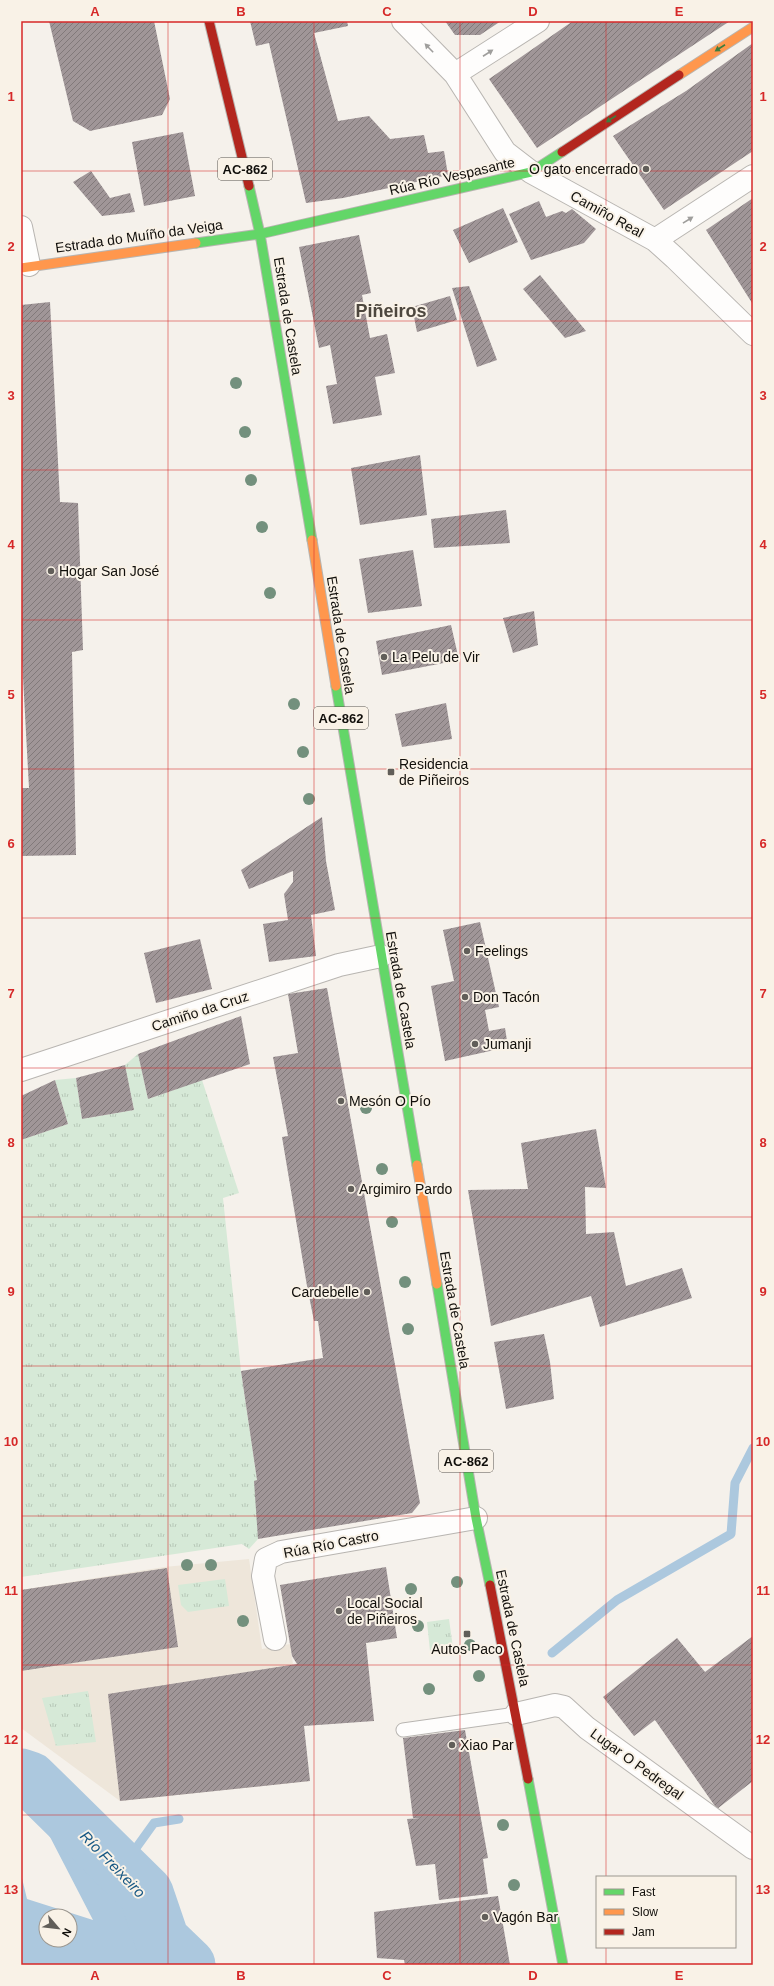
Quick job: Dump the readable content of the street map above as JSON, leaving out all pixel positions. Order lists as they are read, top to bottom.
{
  "streets": {
    "main road": [
      "AC-862",
      "Rúa Río Vespasante",
      "Estrada do Muíño da Veiga",
      "Estrada de Castela"
    ],
    "street": [
      "Camiño Real",
      "Camiño da Cruz",
      "Rúa Río Castro",
      "Lugar O Pedregal"
    ]
  },
  "crossings": [
    ["Rúa Río Vespasante", "Camiño Real"],
    ["Rúa Río Vespasante", "Estrada do Muíño da Veiga"],
    ["Rúa Río Vespasante", "Estrada de Castela"],
    ["Estrada do Muíño da Veiga", "Estrada de Castela"],
    ["Estrada de Castela", "Camiño da Cruz"],
    ["Estrada de Castela", "Rúa Río Castro"],
    ["Estrada de Castela", "Lugar O Pedregal"]
  ],
  "one_way": ["Rúa Río Vespasante"],
  "districts": ["Piñeiros"],
  "water": ["Río Freixeiro"],
  "places": {
    "other": [
      "O gato encerrado",
      "Hogar San José",
      "La Pelu de Vir",
      "Feelings",
      "Don Tacón",
      "Jumanji",
      "Mesón O Pío",
      "Argimiro Pardo",
      "Cardebelle",
      "Local Social de Piñeiros",
      "Xiao Par",
      "Vagón Bar"
    ],
    "transit": ["Residencia de Piñeiros", "Autos Paco"]
  },
  "legend": ["Fast", "Slow", "Jam"],
  "north": "bottom right",
  "grid": {
    "columns": [
      "A",
      "B",
      "C",
      "D",
      "E"
    ],
    "rows": [
      "1",
      "2",
      "3",
      "4",
      "5",
      "6",
      "7",
      "8",
      "9",
      "10",
      "11",
      "12",
      "13"
    ]
  }
}
